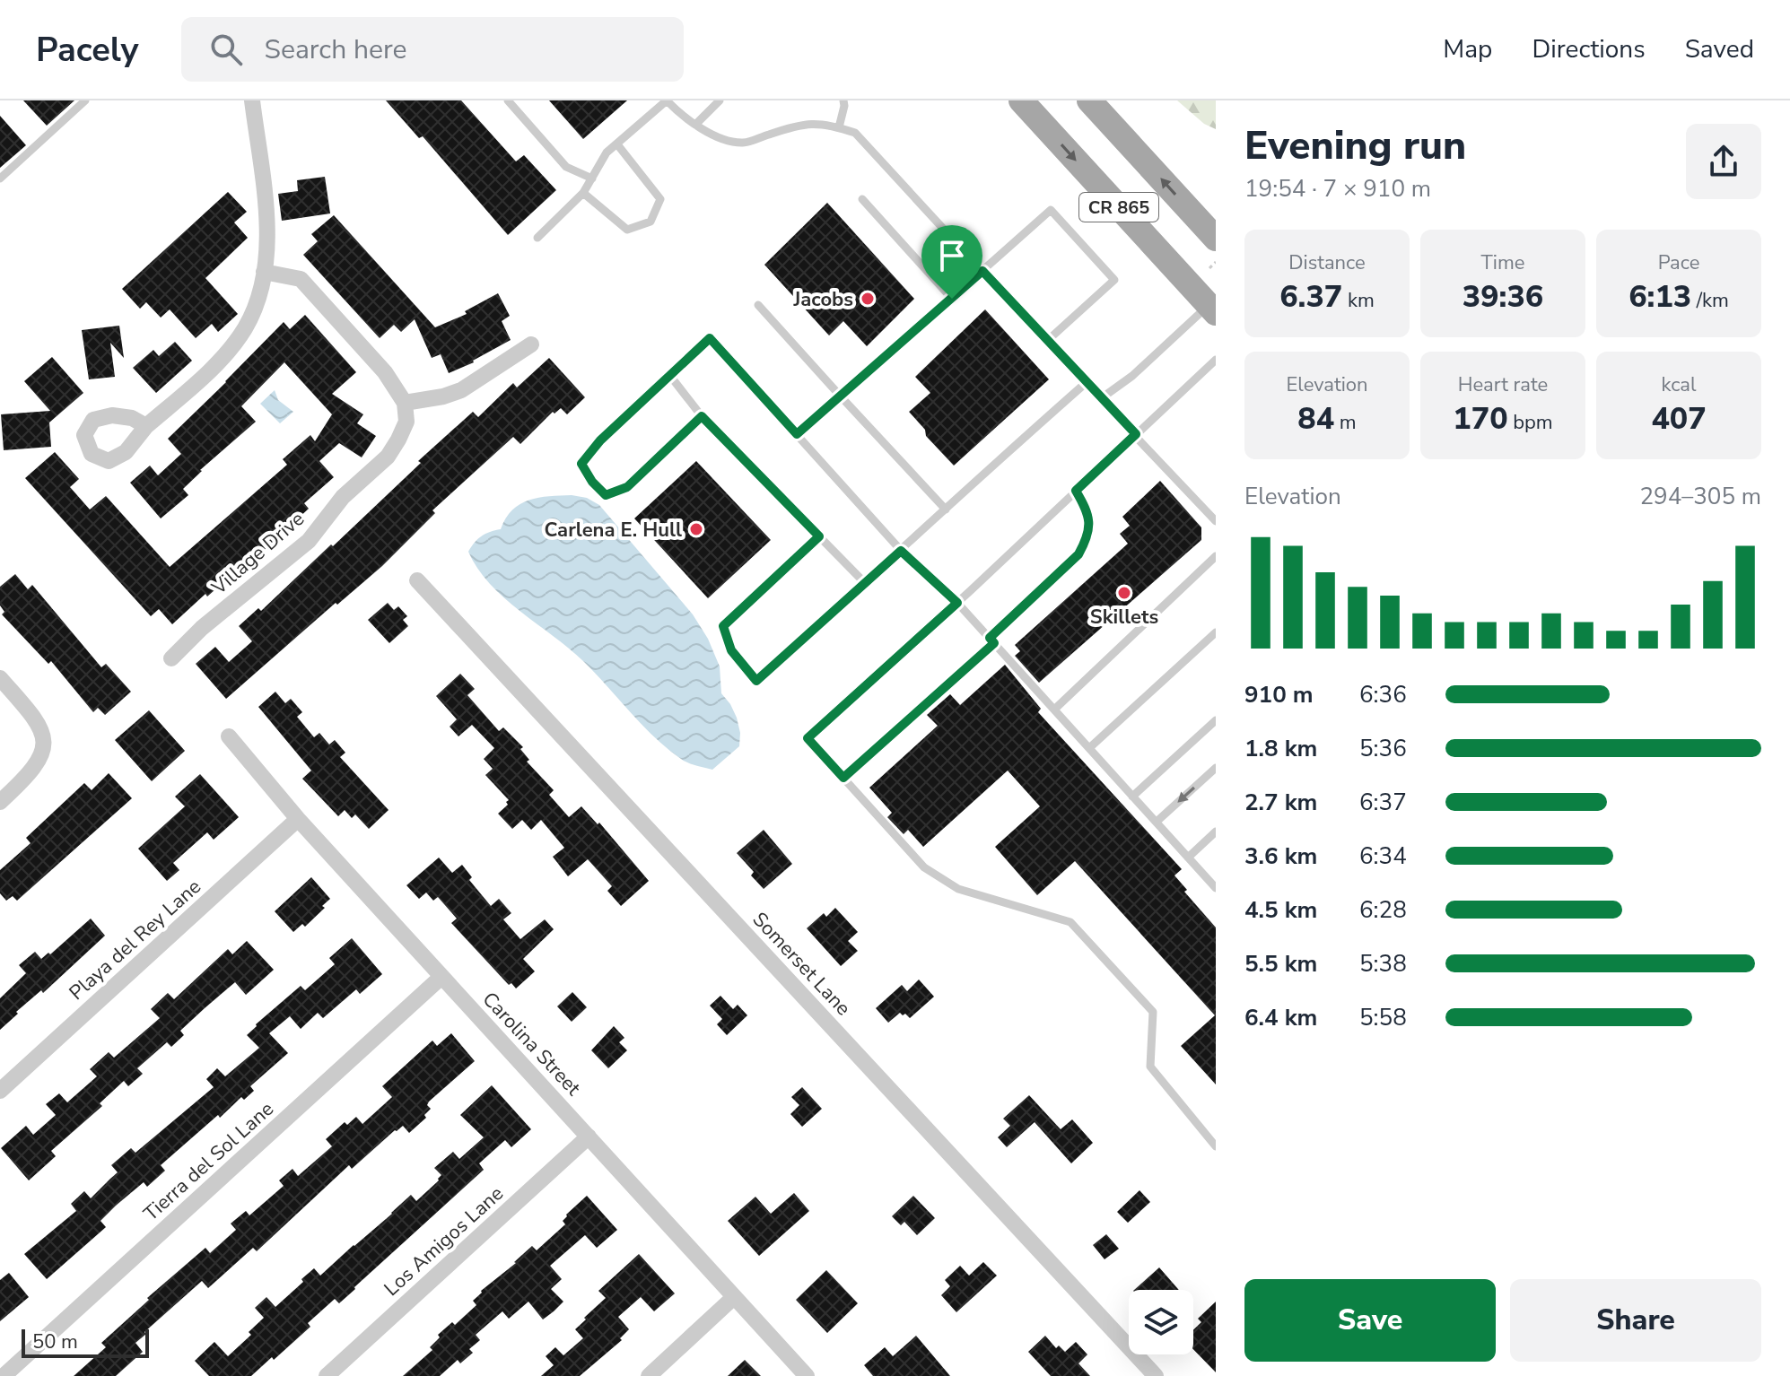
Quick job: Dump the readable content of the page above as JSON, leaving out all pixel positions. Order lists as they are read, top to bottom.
{
  "streets": {
    "main road": ["CR 865"],
    "street": [
      "Village Drive",
      "Playa del Rey Lane",
      "Somerset Lane",
      "Carolina Street",
      "Tierra del Sol Lane",
      "Los Amigos Lane"
    ]
  },
  "crossings": [
    ["Playa del Rey Lane", "Carolina Street"],
    ["Carolina Street", "Tierra del Sol Lane"],
    ["Carolina Street", "Los Amigos Lane"]
  ],
  "places": ["Jacobs", "Carlena E. Hull", "Skillets"],
  "scale_bar": "50 m",
  "page": {
    "header": "Pacely",
    "search": "Search here",
    "nav": ["Map", "Directions", "Saved"],
    "heading": ["Evening run", "19:54 · 7 × 910 m"],
    "stats": [
      ["Distance", "6.37 km"],
      ["Time", "39:36"],
      ["Pace", "6:13 /km"],
      ["Elevation", "84 m"],
      ["Heart rate", "170 bpm"],
      ["kcal", "407"]
    ],
    "chart": ["Elevation", "294–305 m"],
    "list": [
      {
        "name": "910 m",
        "note": "6:36"
      },
      {
        "name": "1.8 km",
        "note": "5:36"
      },
      {
        "name": "2.7 km",
        "note": "6:37"
      },
      {
        "name": "3.6 km",
        "note": "6:34"
      },
      {
        "name": "4.5 km",
        "note": "6:28"
      },
      {
        "name": "5.5 km",
        "note": "5:38"
      },
      {
        "name": "6.4 km",
        "note": "5:58"
      }
    ],
    "buttons": ["Save", "Share"],
    "scale": "50 m"
  }
}
